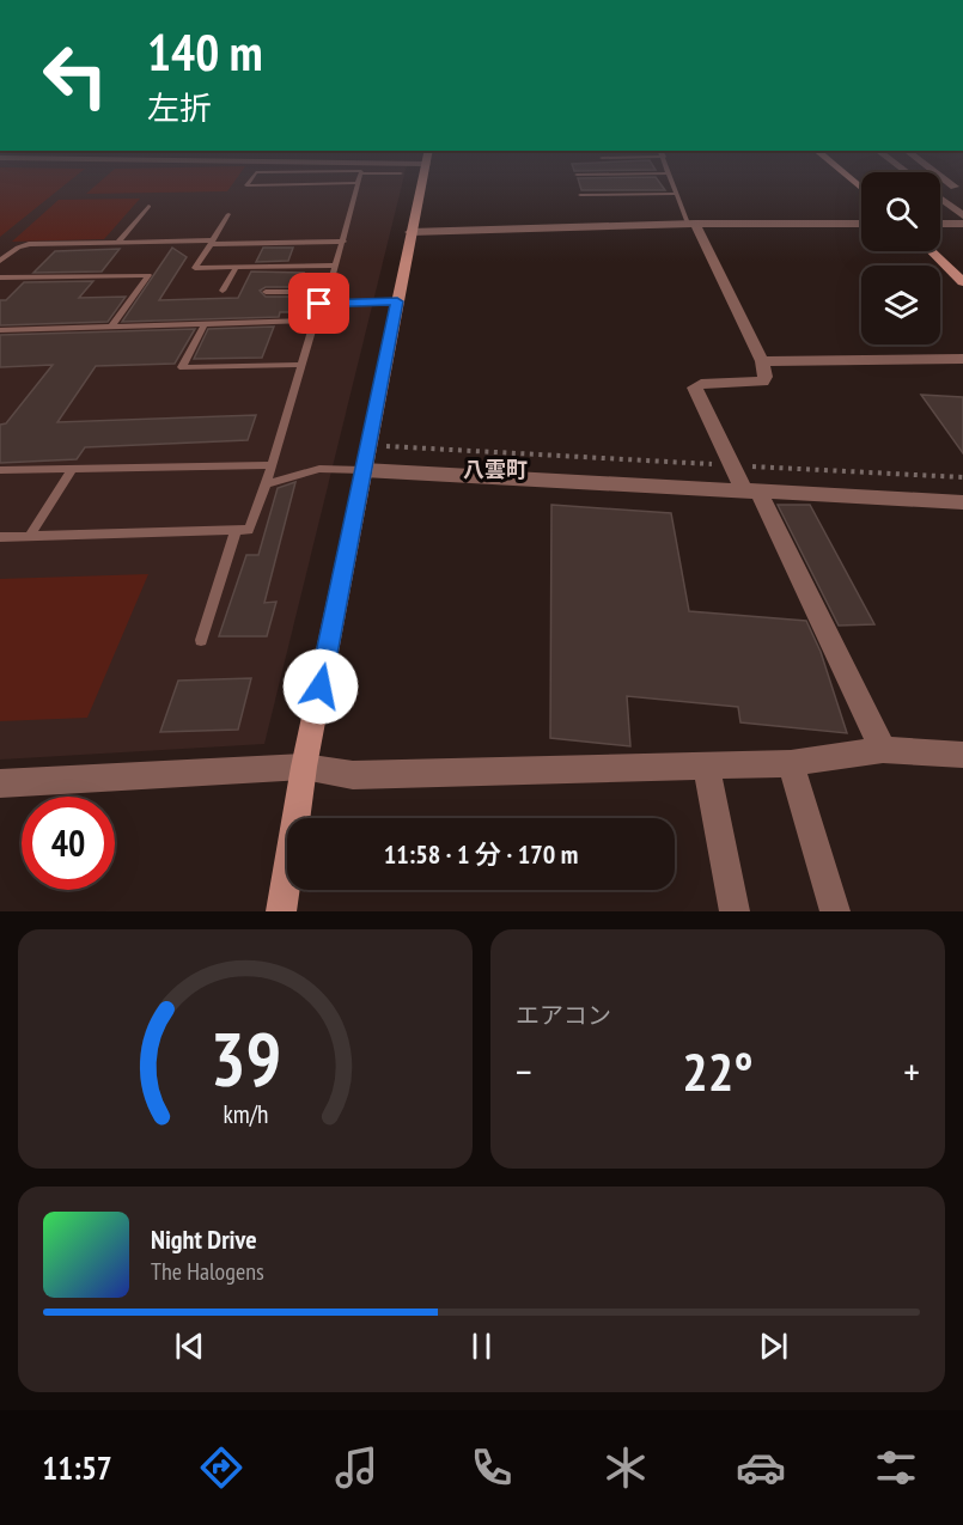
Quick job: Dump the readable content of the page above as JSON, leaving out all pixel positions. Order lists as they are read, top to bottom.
{
  "districts": ["八雲町"],
  "page": {
    "turn": ["140 m", "左折"],
    "limit": "40",
    "trip": "11:58 · 1 分 · 170 m",
    "tile": "エアコン",
    "heat": ["−", "22°", "+"],
    "song": ["Night Drive", "The Halogens"],
    "tabs": "11:57",
    "gauge": ["39", "km/h"]
  }
}
